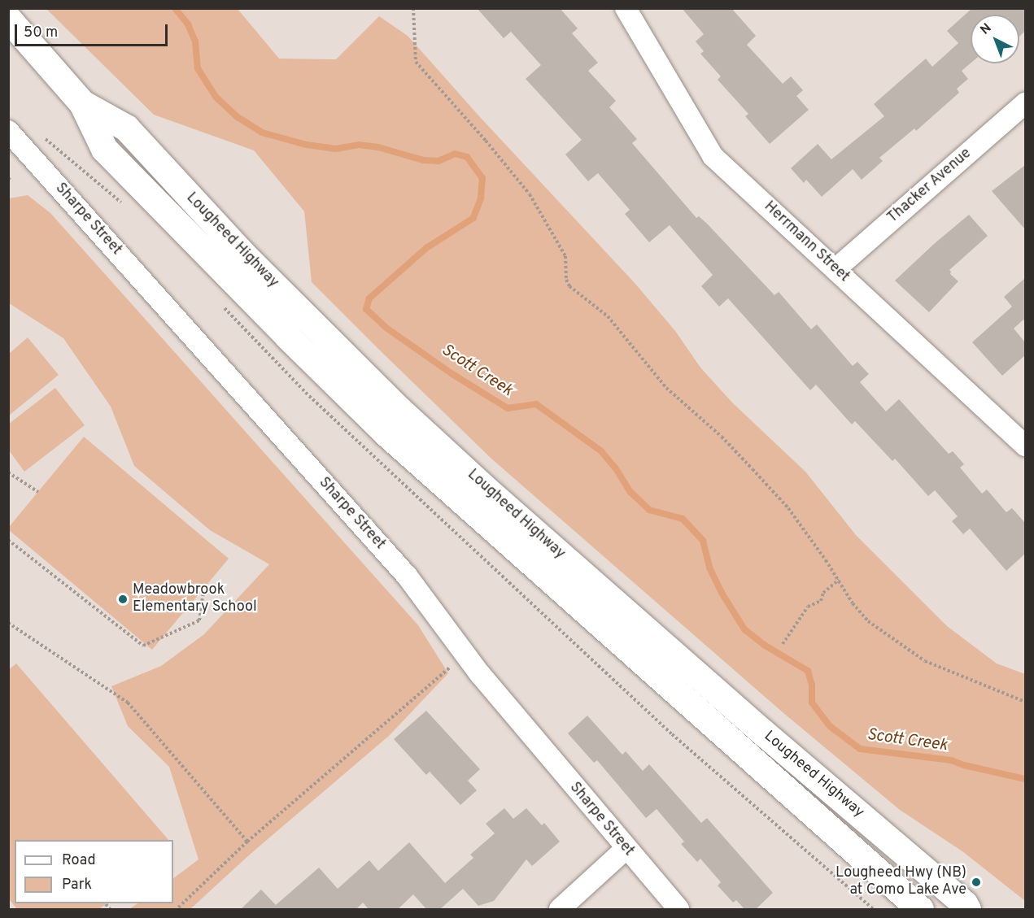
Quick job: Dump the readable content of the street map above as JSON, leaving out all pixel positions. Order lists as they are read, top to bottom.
{
  "streets": {
    "main road": ["Lougheed Highway"],
    "street": ["Thacker Avenue", "Sharpe Street", "Herrmann Street"]
  },
  "crossings": [
    ["Thacker Avenue", "Herrmann Street"]
  ],
  "water": ["Scott Creek"],
  "places": ["Meadowbrook Elementary School", "Lougheed Hwy (NB) at Como Lake Ave"],
  "legend": ["Road", "Park"],
  "scale_bar": "50 m",
  "north": "top left"
}
